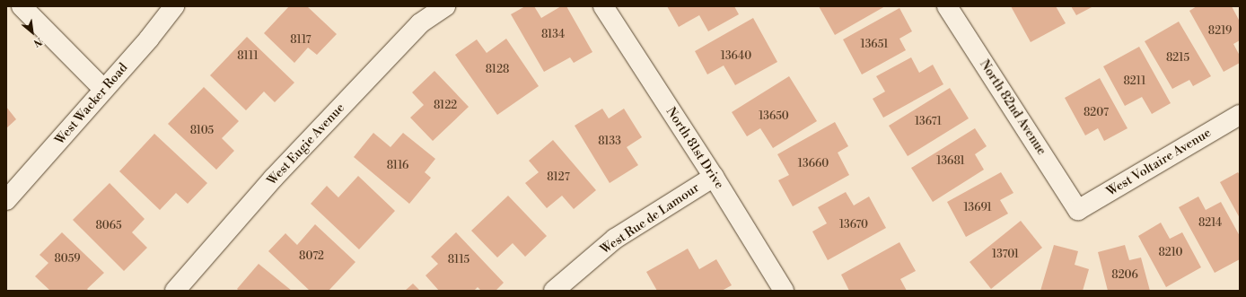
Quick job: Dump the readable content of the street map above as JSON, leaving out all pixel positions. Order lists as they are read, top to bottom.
{
  "streets": {
    "street": [
      "West Wacker Road",
      "North 82nd Avenue",
      "West Eugie Avenue",
      "North 81st Drive",
      "West Voltaire Avenue",
      "West Rue de Lamour"
    ]
  },
  "crossings": [
    ["North 82nd Avenue", "West Voltaire Avenue"],
    ["North 81st Drive", "West Rue de Lamour"]
  ],
  "house_numbers": [
    "8219",
    "8134",
    "8117",
    "13651",
    "8111",
    "13640",
    "8215",
    "8128",
    "8211",
    "8122",
    "8207",
    "13650",
    "13671",
    "8105",
    "8133",
    "13681",
    "13660",
    "8116",
    "8127",
    "13691",
    "8214",
    "13670",
    "8065",
    "8210",
    "13701",
    "8072",
    "8059",
    "8115",
    "8206"
  ],
  "north": "bottom right"
}
